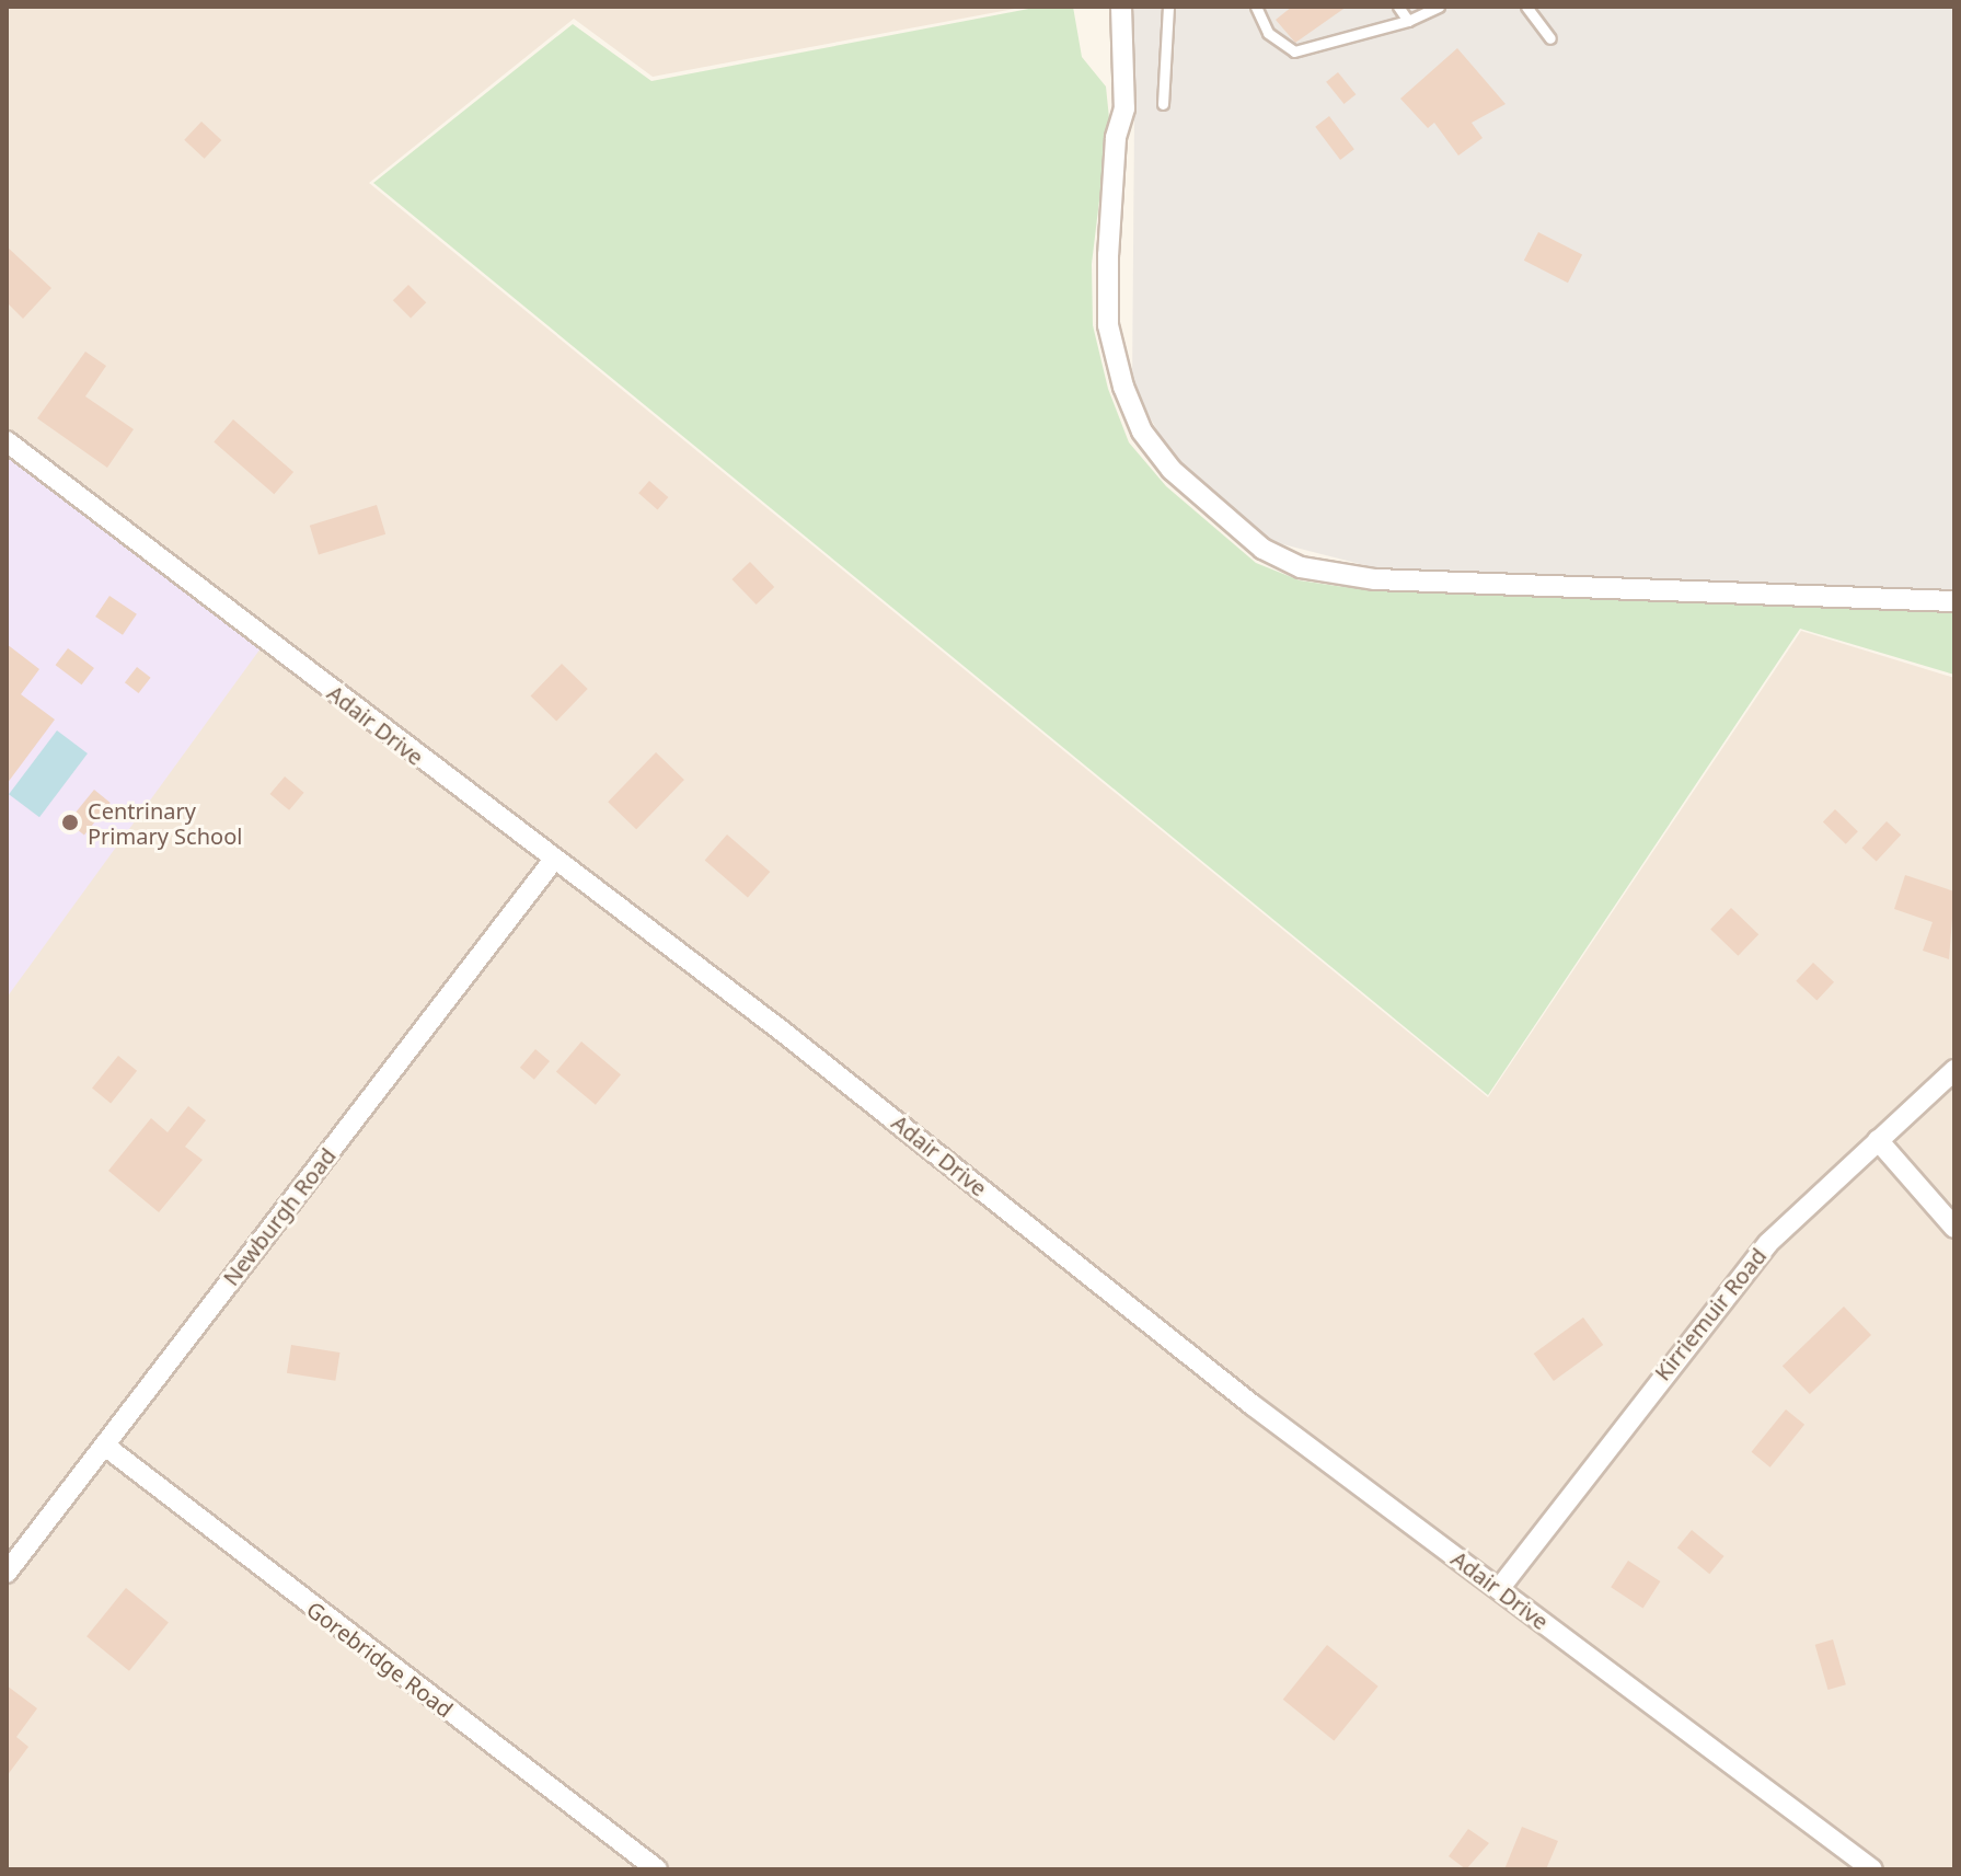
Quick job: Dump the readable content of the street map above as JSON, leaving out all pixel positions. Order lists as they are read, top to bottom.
{
  "streets": {
    "street": [
      "Adair Drive",
      "Newburgh Road",
      "Kirriemuir Road",
      "Gorebridge Road"
    ]
  },
  "crossings": [
    ["Adair Drive", "Newburgh Road"],
    ["Adair Drive", "Kirriemuir Road"],
    ["Newburgh Road", "Gorebridge Road"]
  ],
  "places": ["Centrinary Primary School"]
}
